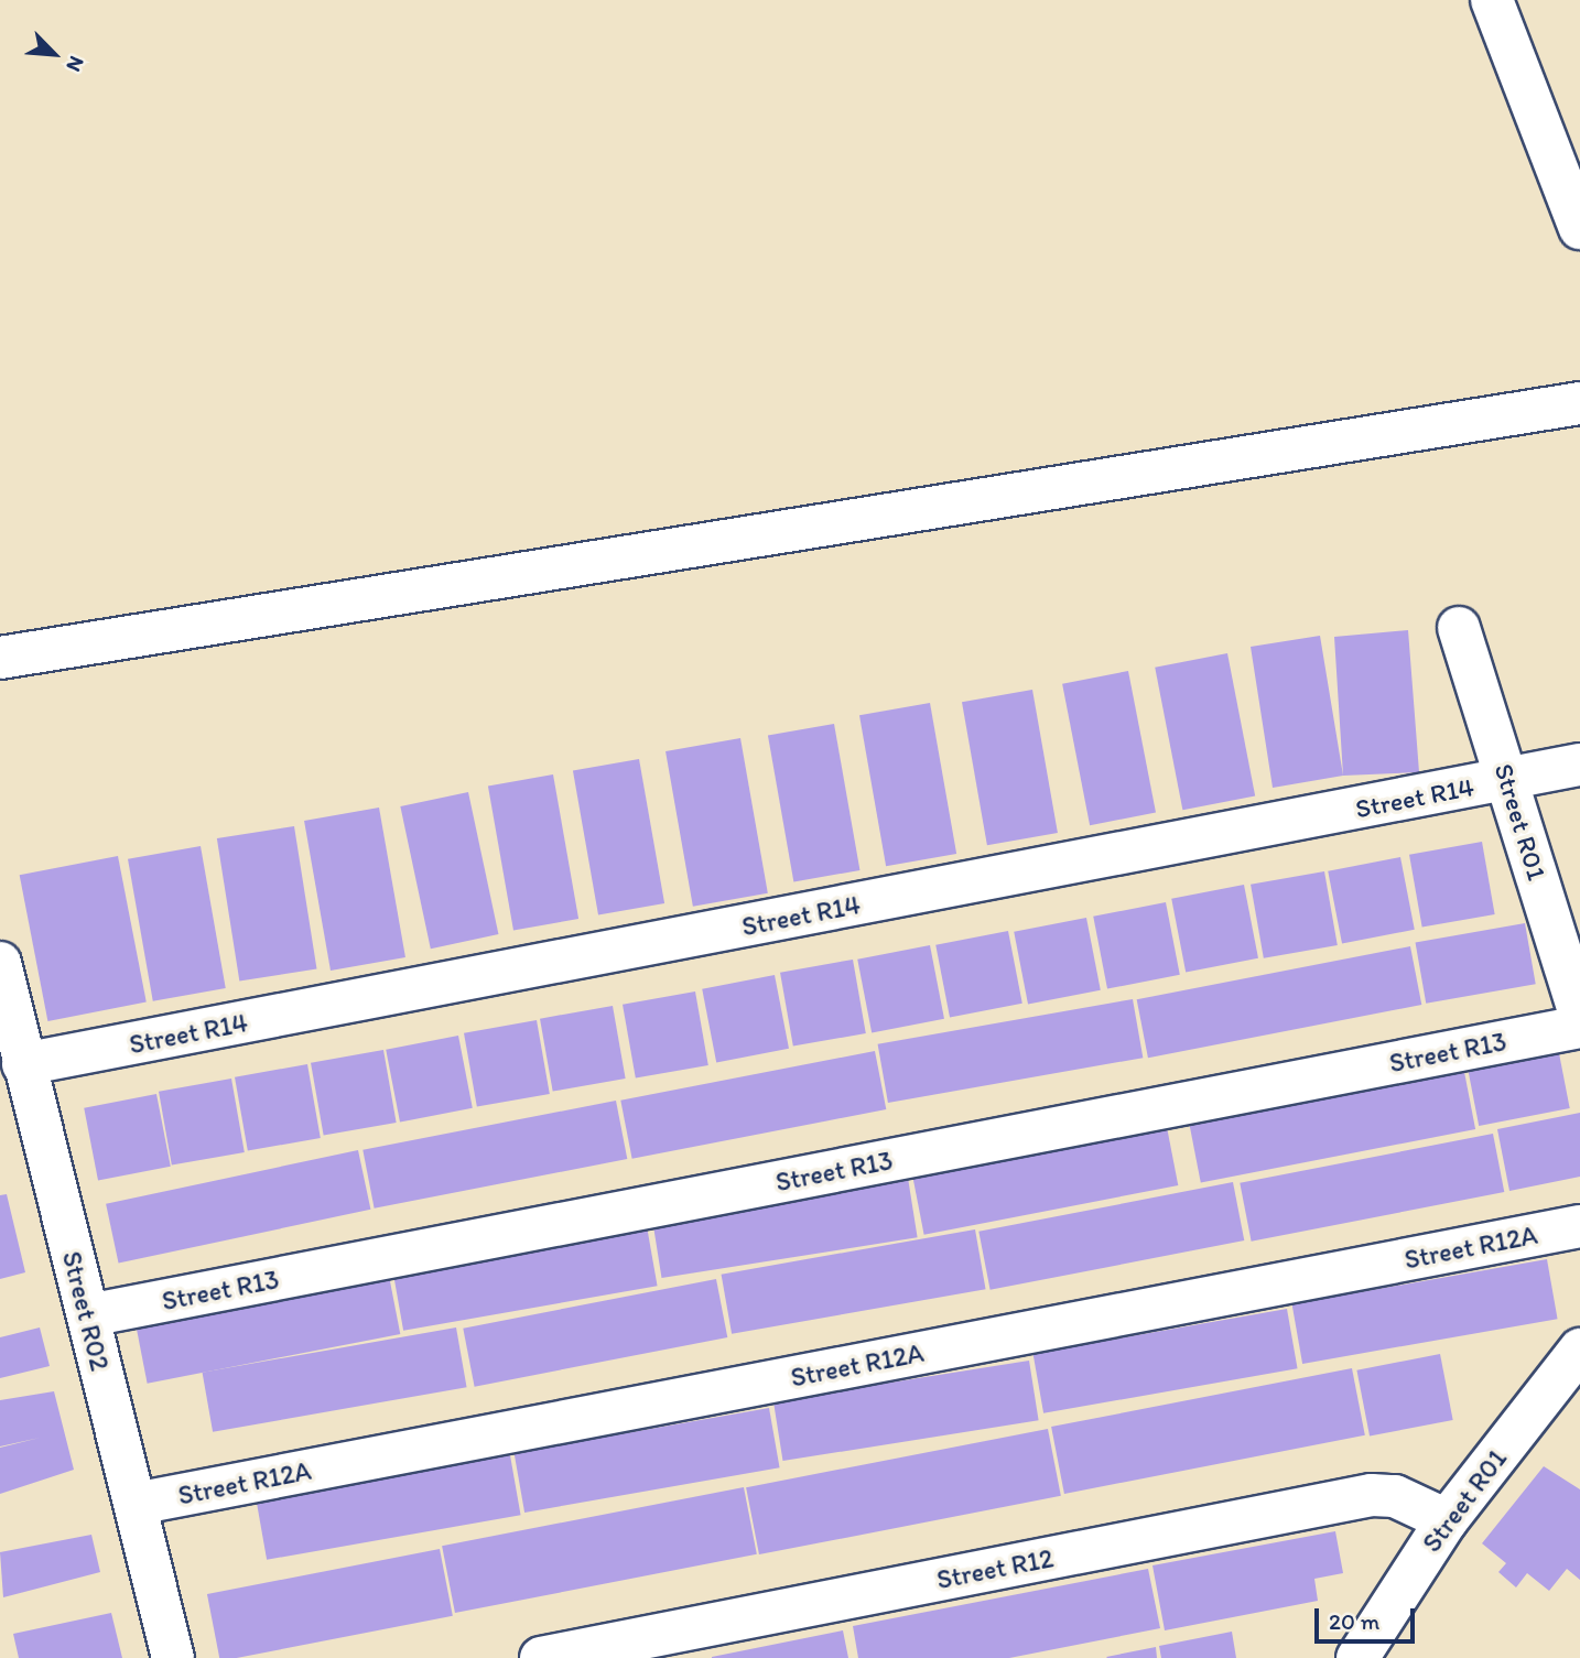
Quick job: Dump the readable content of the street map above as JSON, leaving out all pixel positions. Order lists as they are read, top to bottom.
{
  "streets": {
    "street": [
      "Street R14",
      "Street R01",
      "Street R13",
      "Street R12A",
      "Street R02",
      "Street R12"
    ]
  },
  "crossings": [
    ["Street R14", "Street R01"],
    ["Street R14", "Street R02"],
    ["Street R01", "Street R12"],
    ["Street R13", "Street R02"],
    ["Street R12A", "Street R02"]
  ],
  "scale_bar": "20 m",
  "north": "bottom right"
}
